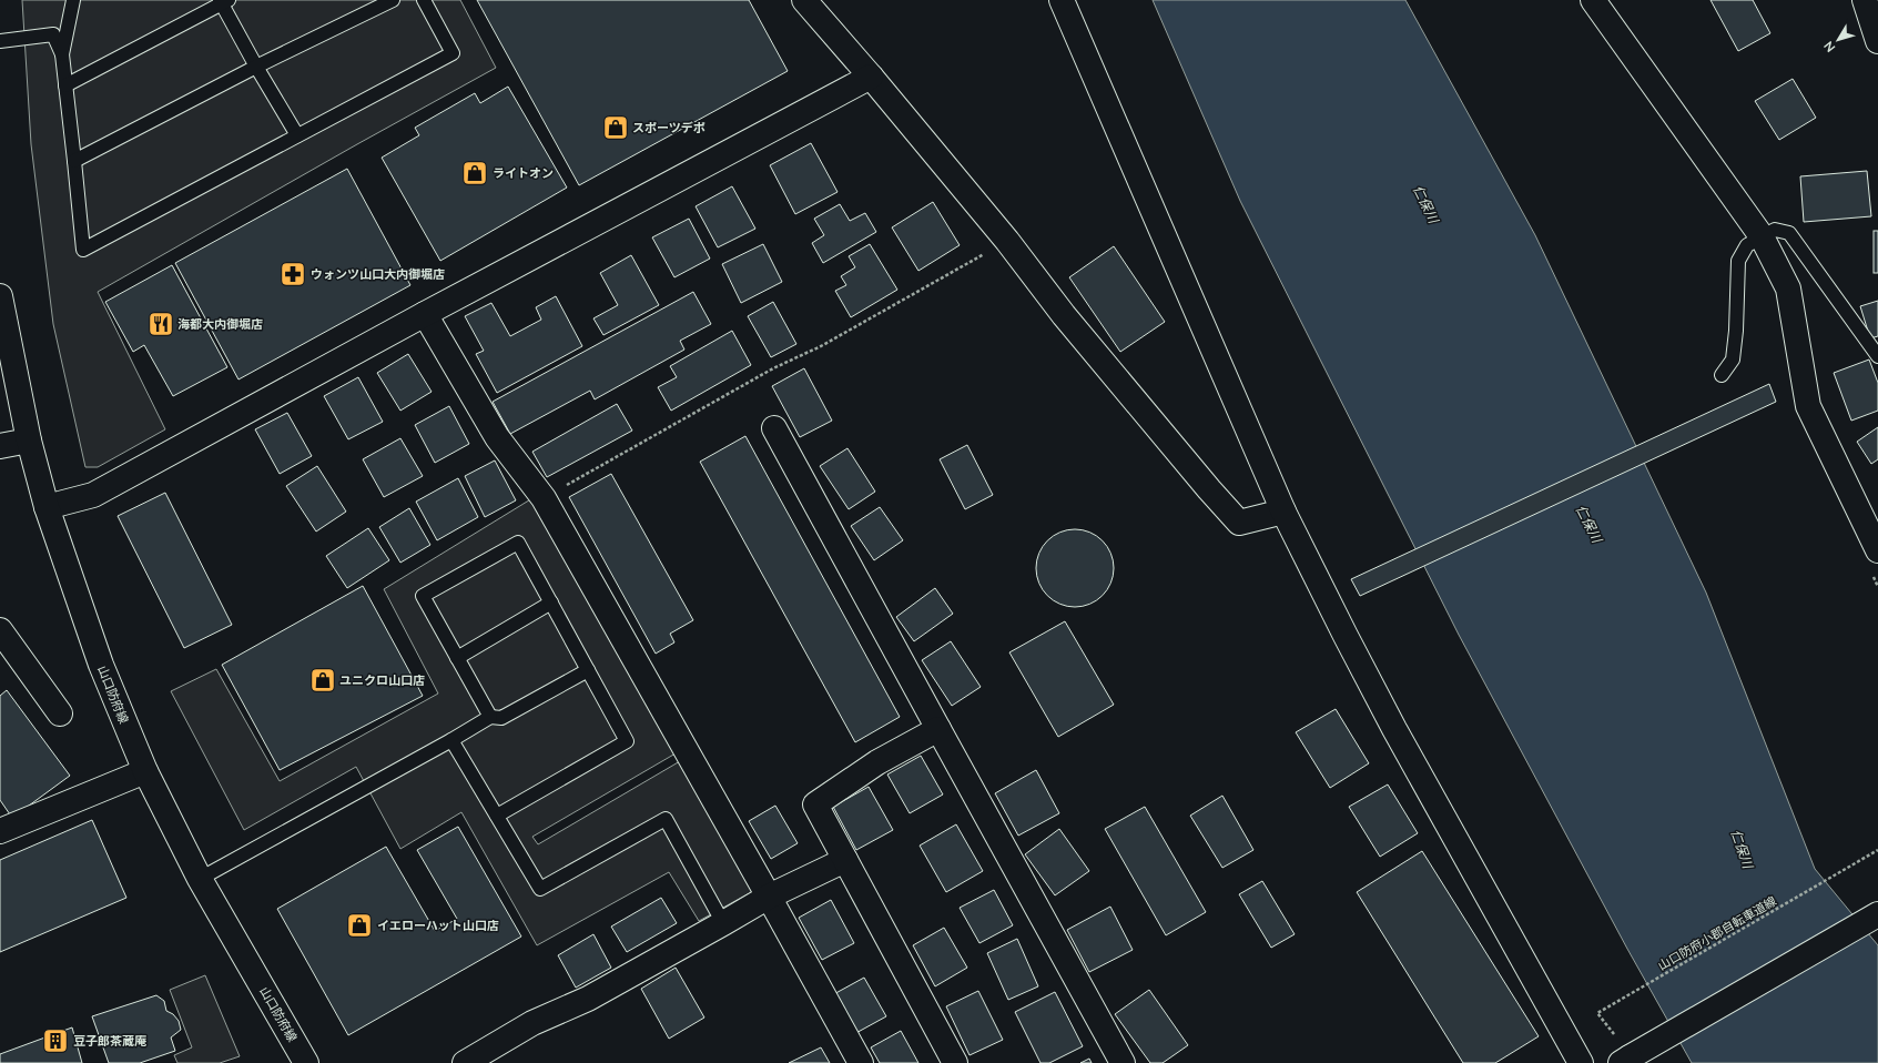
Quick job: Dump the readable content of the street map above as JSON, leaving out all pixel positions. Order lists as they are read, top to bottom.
{
  "streets": {
    "street": ["山口防府線"],
    "path": ["山口防府小郡自転車道線"]
  },
  "water": ["仁保川"],
  "places": {
    "shop": [
      "スポーツデポ",
      "ライトオン",
      "ユニクロ山口店",
      "イエローハット山口店"
    ],
    "pharmacy": ["ウォンツ山口大内御堀店"],
    "restaurant": ["海都大内御堀店"],
    "building": ["豆子郎茶蔵庵"]
  },
  "north": "bottom left"
}
